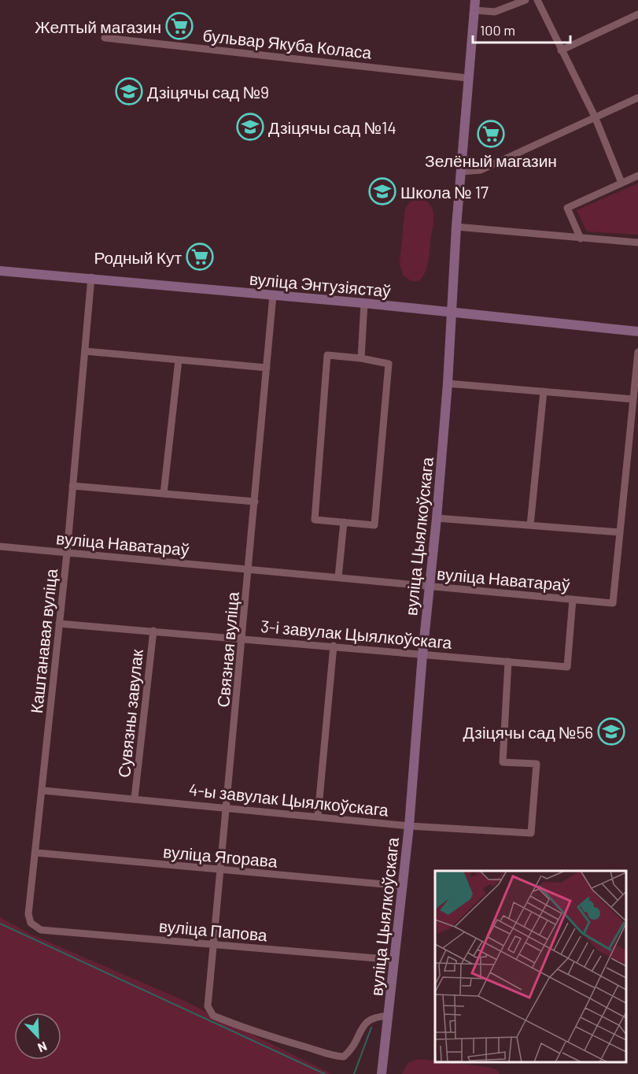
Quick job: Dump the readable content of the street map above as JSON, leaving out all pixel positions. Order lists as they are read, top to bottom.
{
  "streets": {
    "main road": ["вуліца Энтузіястаў", "вуліца Цыялкоўскага"],
    "street": [
      "бульвар Якуба Коласа",
      "вуліца Наватараў",
      "3-і завулак Цыялкоўскага",
      "Каштанавая вуліца",
      "Связная вуліца",
      "Сувязны завулак",
      "4-ы завулак Цыялкоўскага",
      "вуліца Ягорава",
      "вуліца Папова"
    ]
  },
  "crossings": [
    ["бульвар Якуба Коласа", "вуліца Цыялкоўскага"],
    ["вуліца Энтузіястаў", "вуліца Цыялкоўскага"],
    ["вуліца Энтузіястаў", "Каштанавая вуліца"],
    ["вуліца Энтузіястаў", "Связная вуліца"],
    ["вуліца Цыялкоўскага", "вуліца Наватараў"],
    ["вуліца Цыялкоўскага", "3-і завулак Цыялкоўскага"],
    ["вуліца Цыялкоўскага", "Связная вуліца"],
    ["вуліца Цыялкоўскага", "4-ы завулак Цыялкоўскага"],
    ["вуліца Цыялкоўскага", "вуліца Ягорава"],
    ["вуліца Цыялкоўскага", "вуліца Папова"],
    ["вуліца Наватараў", "3-і завулак Цыялкоўскага"],
    ["вуліца Наватараў", "Каштанавая вуліца"],
    ["вуліца Наватараў", "Связная вуліца"],
    ["3-і завулак Цыялкоўскага", "Каштанавая вуліца"],
    ["3-і завулак Цыялкоўскага", "Связная вуліца"],
    ["3-і завулак Цыялкоўскага", "Сувязны завулак"],
    ["3-і завулак Цыялкоўскага", "4-ы завулак Цыялкоўскага"],
    ["Каштанавая вуліца", "4-ы завулак Цыялкоўскага"],
    ["Каштанавая вуліца", "вуліца Ягорава"],
    ["Каштанавая вуліца", "вуліца Папова"],
    ["Связная вуліца", "4-ы завулак Цыялкоўскага"],
    ["Связная вуліца", "вуліца Ягорава"],
    ["Связная вуліца", "вуліца Папова"],
    ["Сувязны завулак", "4-ы завулак Цыялкоўскага"]
  ],
  "places": {
    "supermarket": ["Желтый магазин", "Зелёный магазин", "Родный Кут"],
    "school or university": [
      "Дзіцячы сад №9",
      "Дзіцячы сад №14",
      "Школа № 17",
      "Дзіцячы сад №56"
    ]
  },
  "scale_bar": "100 m",
  "north": "bottom right"
}
